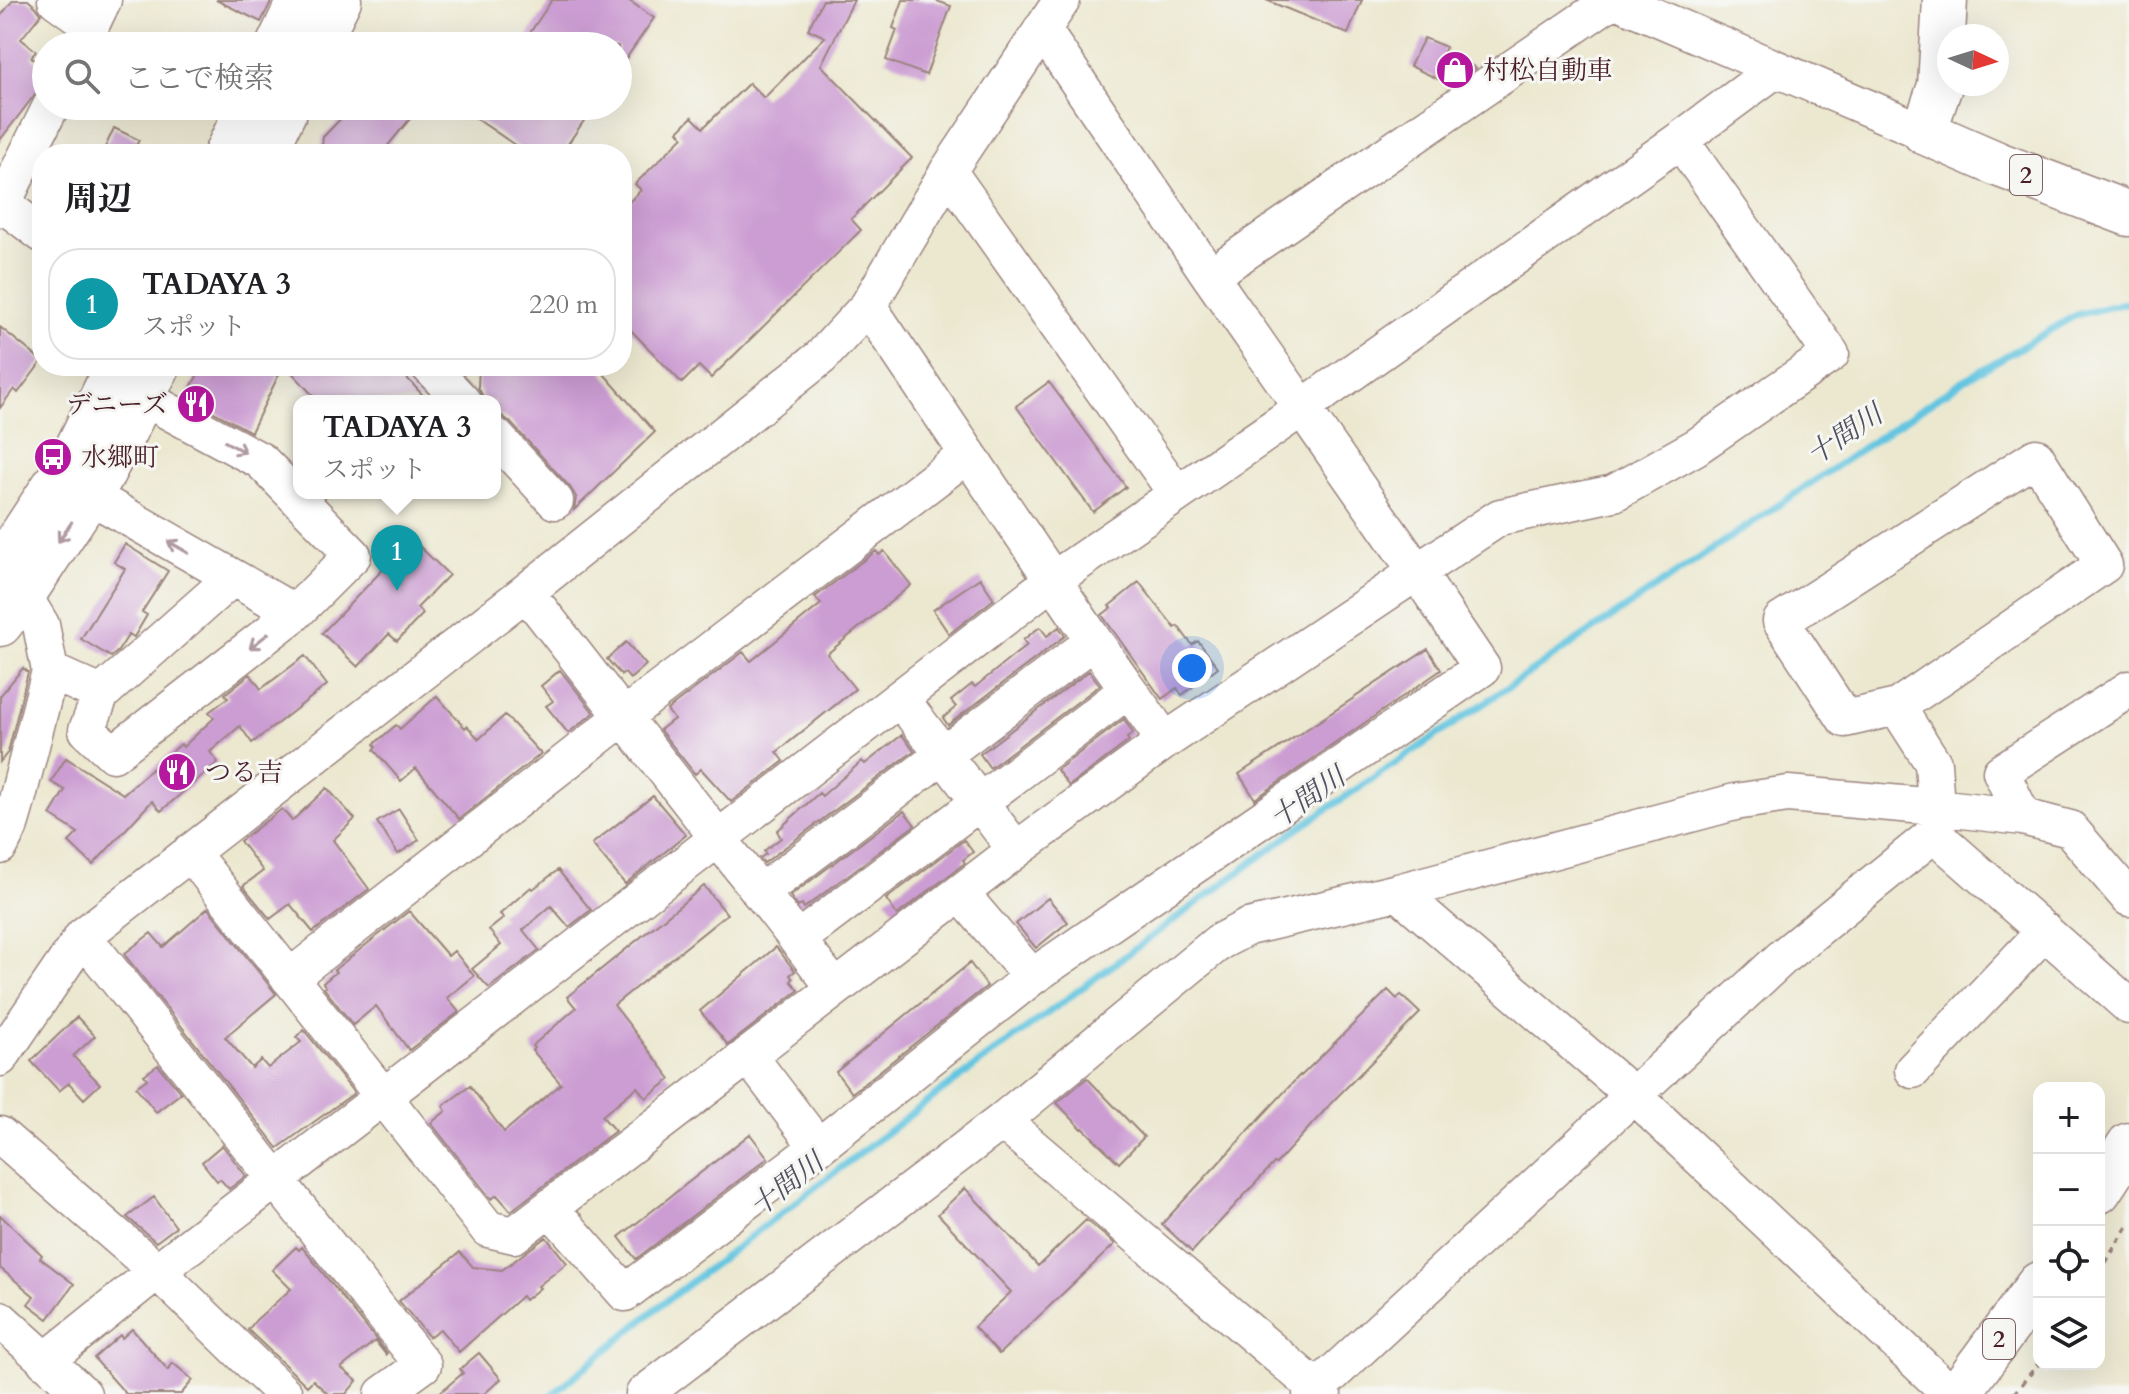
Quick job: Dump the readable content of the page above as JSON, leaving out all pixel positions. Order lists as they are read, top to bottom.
{
  "streets": {
    "main road": ["2"]
  },
  "water": ["十間川"],
  "places": {
    "shop": ["村松自動車"],
    "restaurant": ["デニーズ", "つる吉"],
    "bus stop": ["水郷町"]
  },
  "north": "right",
  "page": {
    "search": "ここで検索",
    "heading": "周辺",
    "list": [
      {
        "mark": "1",
        "name": "TADAYA 3",
        "note": "スポット",
        "value": "220 m"
      }
    ],
    "popup": ["TADAYA 3", "スポット"],
    "pins": "1",
    "map_buttons": ["+", "−"]
  }
}
